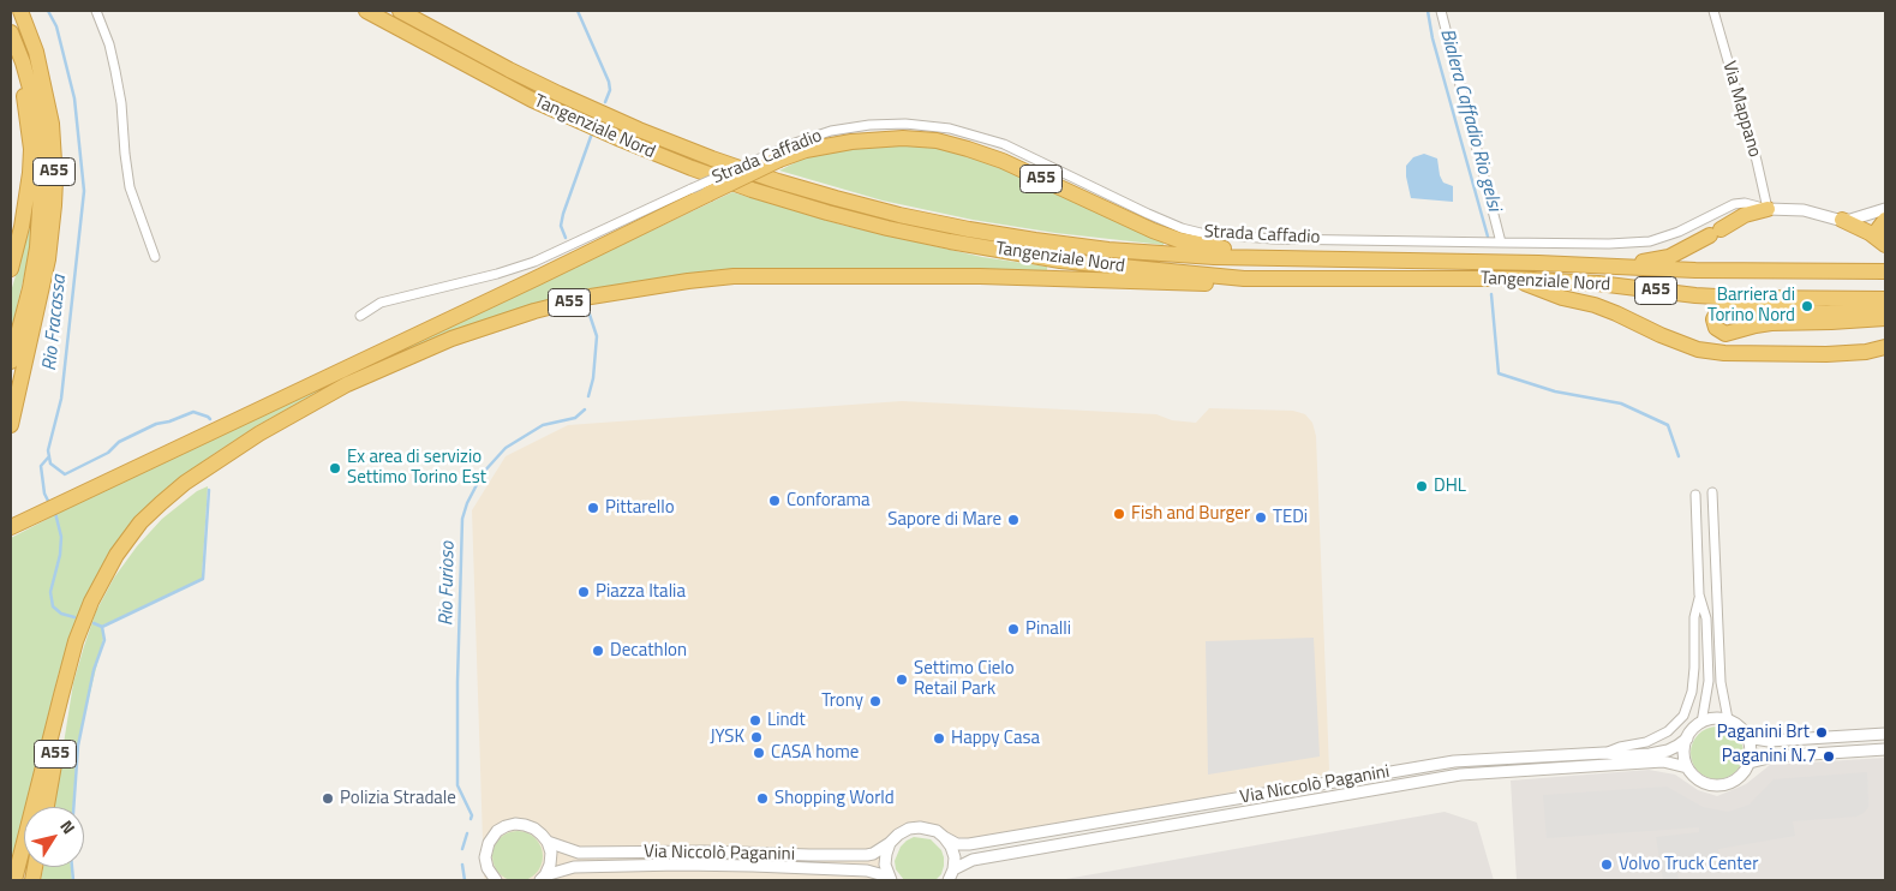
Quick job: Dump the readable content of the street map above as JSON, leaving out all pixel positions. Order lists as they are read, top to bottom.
{
  "streets": {
    "highway": ["Tangenziale Nord", "A55"],
    "street": ["Via Mappano", "Strada Caffadio", "Via Niccolò Paganini"]
  },
  "crossings": [
    ["Via Mappano", "Strada Caffadio"],
    ["Tangenziale Nord", "A55"],
    ["Strada Caffadio", "A55"]
  ],
  "water": ["Bialera Caffadio Rio gelsi", "Rio Fracassa", "Rio Furioso"],
  "places": [
    "Barriera di Torino Nord",
    "Ex area di servizio Settimo Torino Est",
    "DHL",
    "Conforama",
    "Pittarello",
    "Fish and Burger",
    "TEDi",
    "Sapore di Mare",
    "Piazza Italia",
    "Pinalli",
    "Decathlon",
    "Settimo Cielo Retail Park",
    "Trony",
    "Lindt",
    "Paganini Brt",
    "JYSK",
    "Happy Casa",
    "CASA home",
    "Paganini N.7",
    "Polizia Stradale",
    "Shopping World",
    "Volvo Truck Center"
  ],
  "north": "top right"
}
